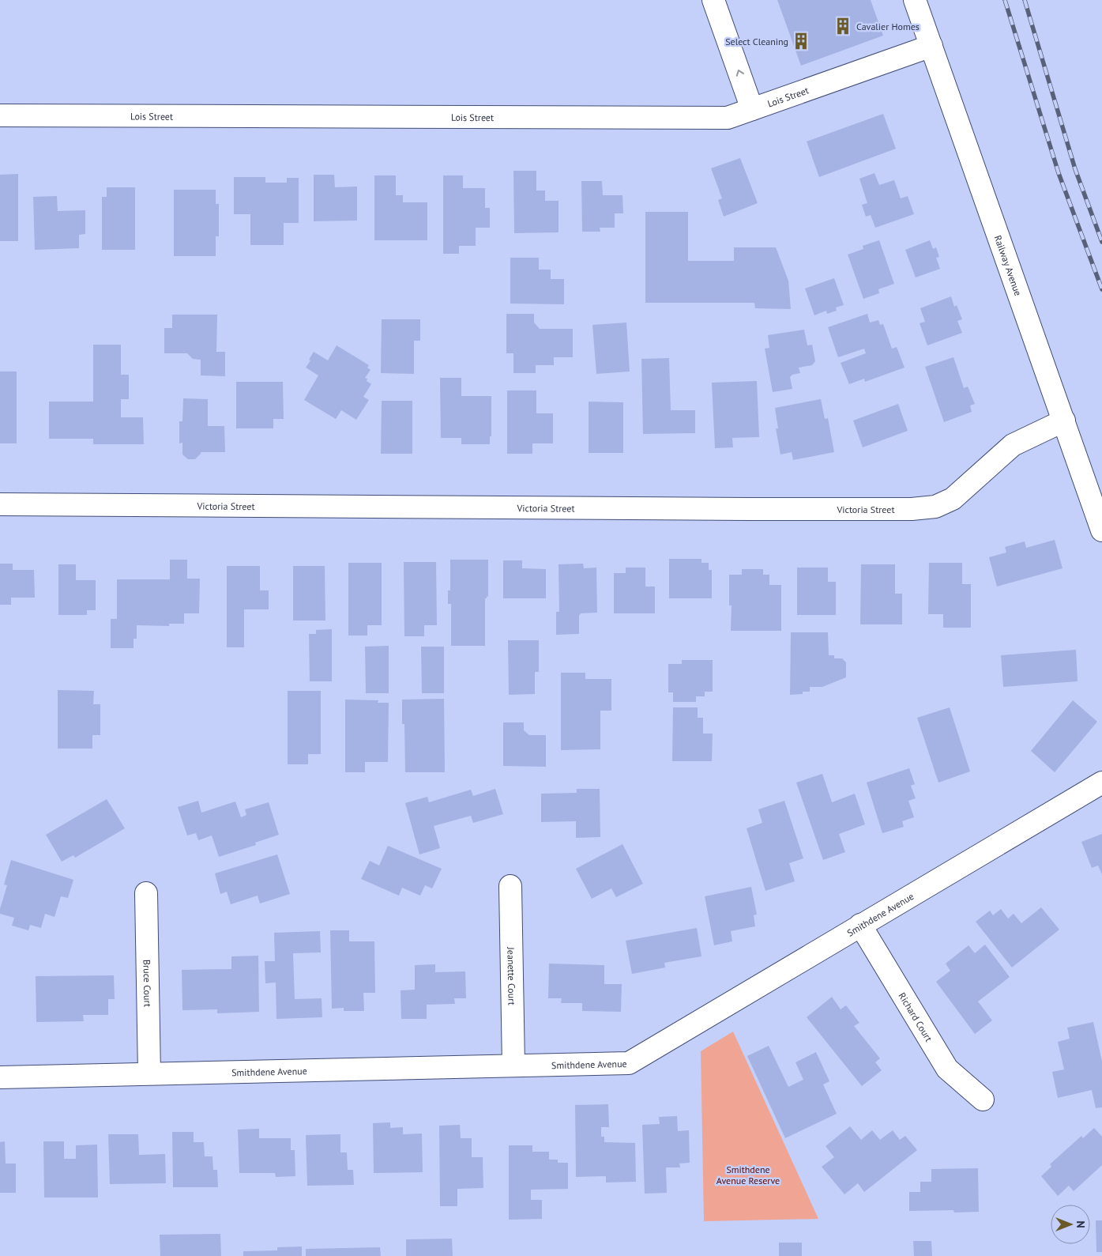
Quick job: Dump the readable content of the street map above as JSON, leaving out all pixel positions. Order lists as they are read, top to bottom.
{
  "streets": {
    "street": [
      "Lois Street",
      "Railway Avenue",
      "Victoria Street",
      "Smithdene Avenue",
      "Jeanette Court",
      "Bruce Court",
      "Richard Court"
    ]
  },
  "crossings": [
    ["Lois Street", "Railway Avenue"],
    ["Railway Avenue", "Victoria Street"],
    ["Smithdene Avenue", "Jeanette Court"],
    ["Smithdene Avenue", "Bruce Court"],
    ["Smithdene Avenue", "Richard Court"]
  ],
  "parks": ["Smithdene Avenue Reserve"],
  "places": {
    "building": ["Cavalier Homes", "Select Cleaning"]
  },
  "north": "right"
}
